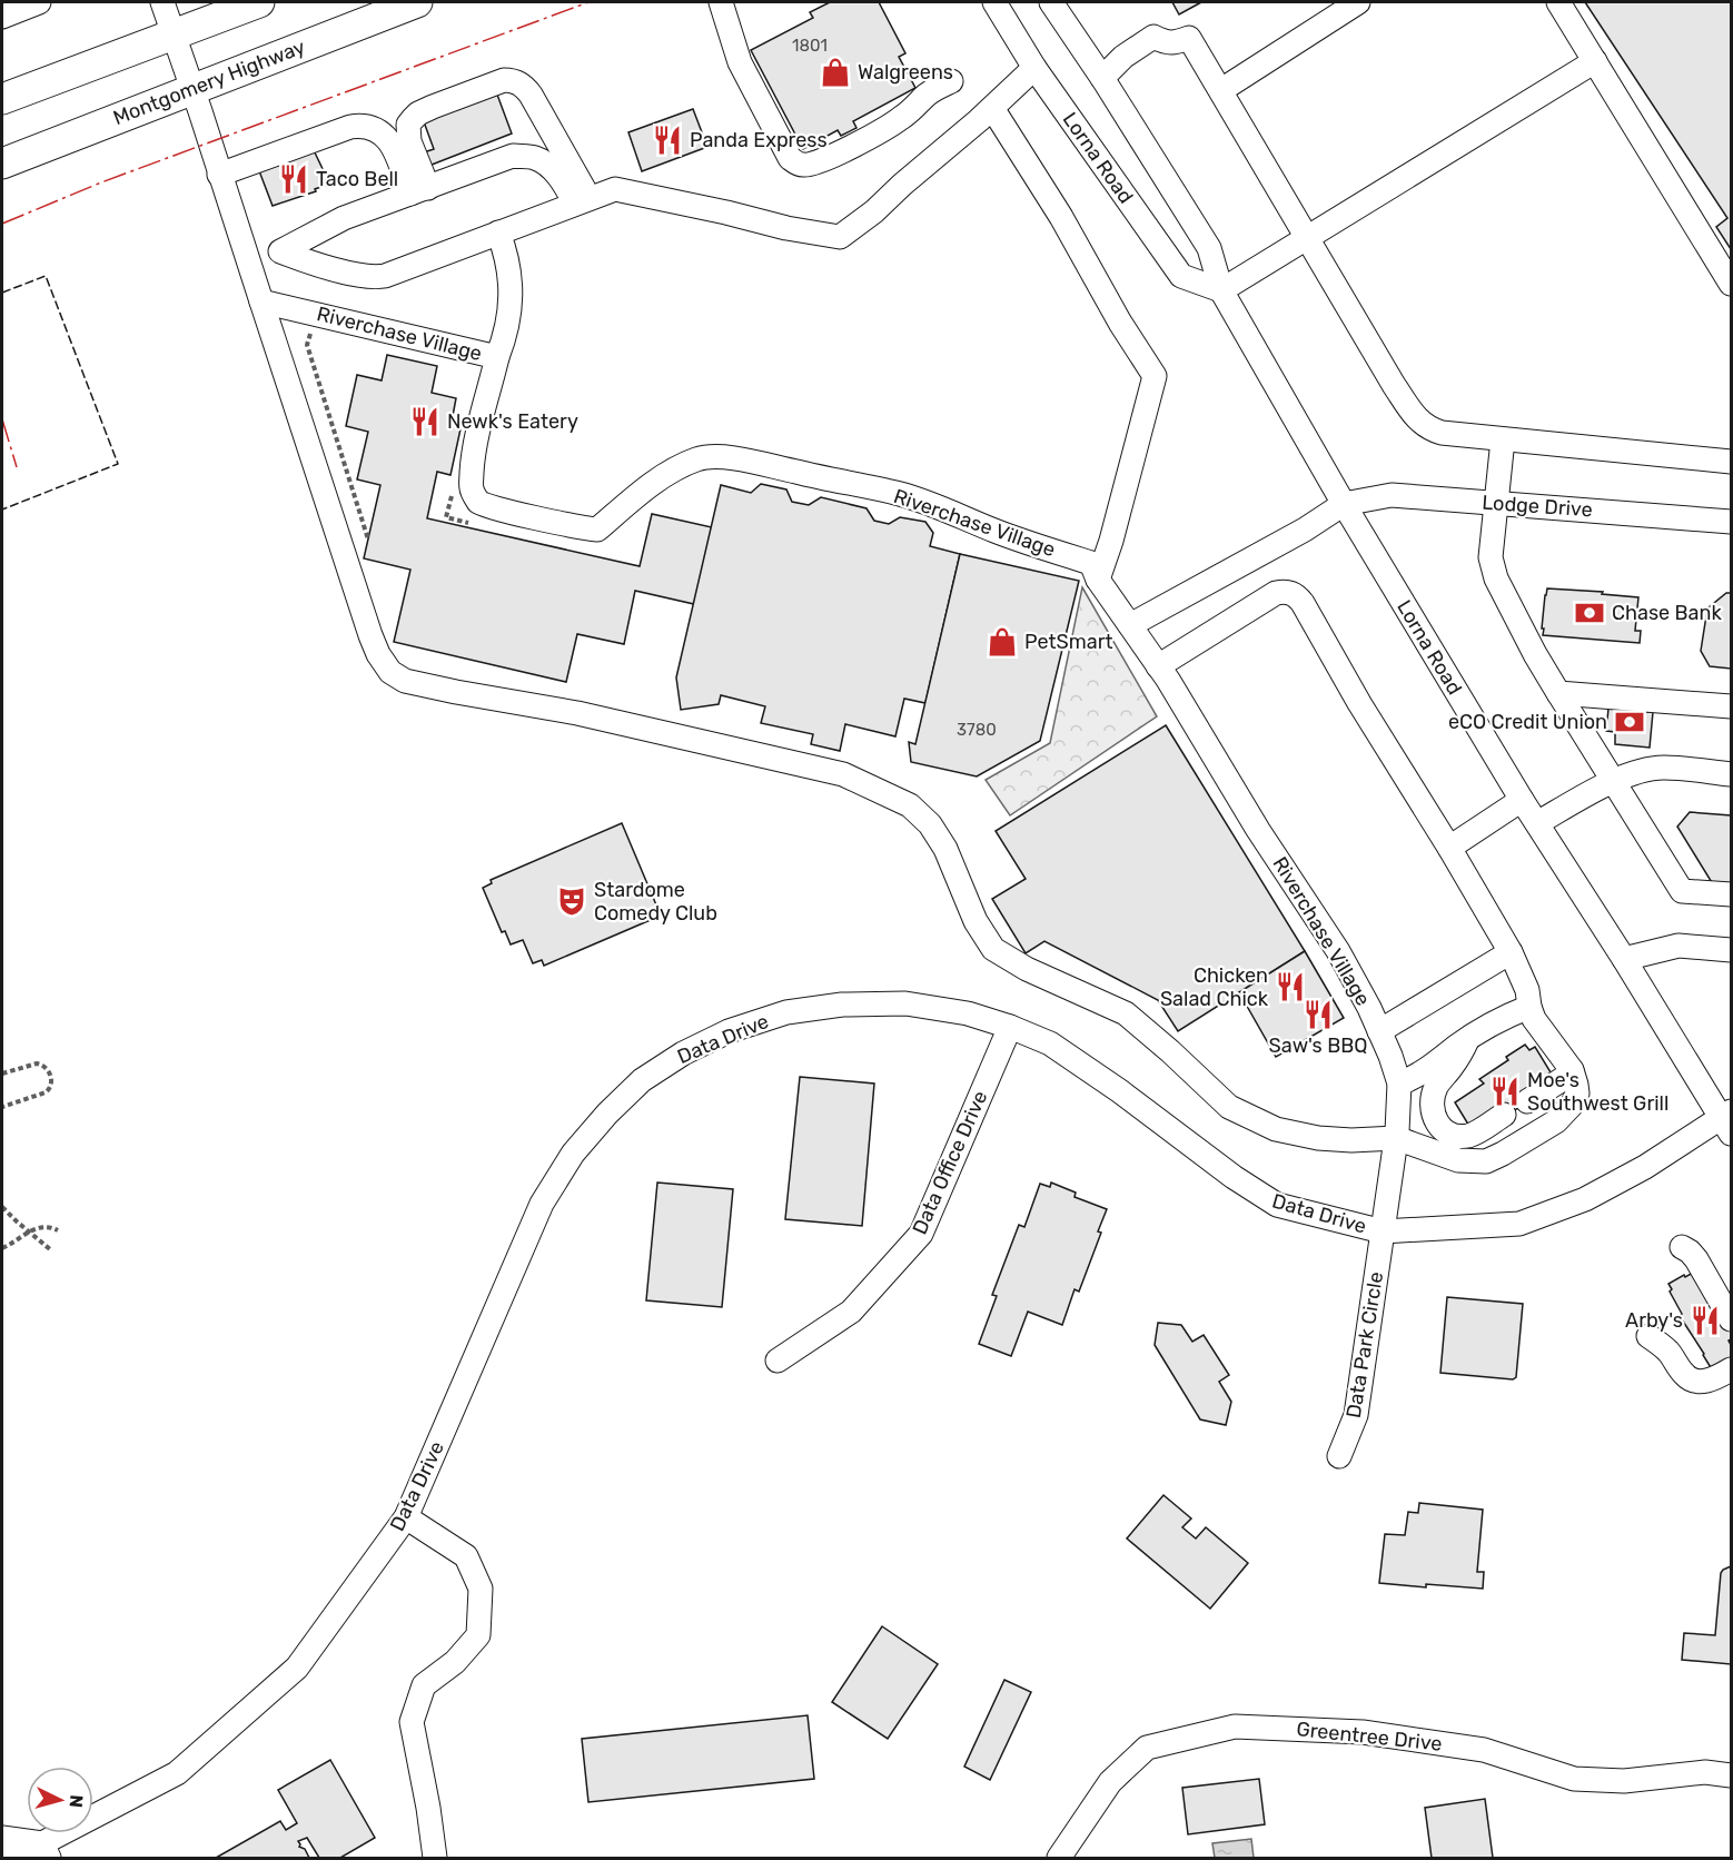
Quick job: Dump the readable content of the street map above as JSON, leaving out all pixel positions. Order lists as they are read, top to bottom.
{
  "streets": {
    "main road": ["Montgomery Highway"],
    "street": [
      "Lorna Road",
      "Riverchase Village",
      "Lodge Drive",
      "Data Drive",
      "Data Office Drive",
      "Data Park Circle",
      "Greentree Drive"
    ]
  },
  "crossings": [
    ["Lorna Road", "Lodge Drive"],
    ["Lorna Road", "Data Drive"],
    ["Riverchase Village", "Data Drive"],
    ["Riverchase Village", "Data Park Circle"],
    ["Data Drive", "Data Office Drive"],
    ["Data Drive", "Data Park Circle"]
  ],
  "places": {
    "shop": ["Walgreens", "PetSmart"],
    "restaurant": [
      "Panda Express",
      "Taco Bell",
      "Newk's Eatery",
      "Chicken Salad Chick",
      "Saw's BBQ",
      "Moe's Southwest Grill",
      "Arby's"
    ],
    "bank": ["Chase Bank", "eCO Credit Union"],
    "theatre": ["Stardome Comedy Club"]
  },
  "house_numbers": ["1801", "3780"],
  "north": "right"
}
